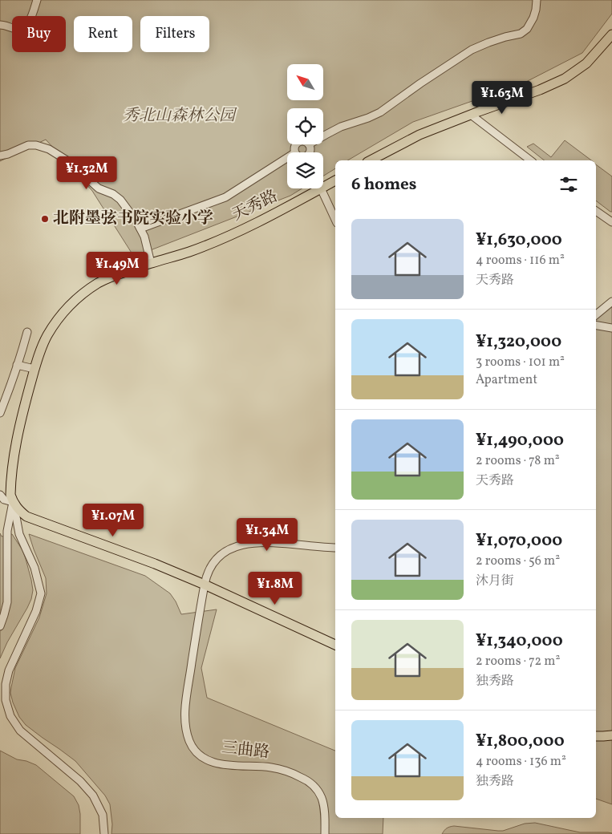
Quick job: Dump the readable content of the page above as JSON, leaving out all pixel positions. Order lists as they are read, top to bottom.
{
  "streets": {
    "main road": ["天秀路"],
    "street": ["三曲路"]
  },
  "parks": ["秀北山森林公园"],
  "places": ["北附墨弦书院实验小学"],
  "north": "top left",
  "page": {
    "chip": ["Buy", "Rent", "Filters"],
    "price": [
      "¥1.63M",
      "¥1.32M",
      "¥1.49M",
      "¥1.07M",
      "¥1.34M",
      "¥1.8M"
    ],
    "heading": "6 homes",
    "list": [
      {
        "name": "¥1,630,000",
        "note": "4 rooms · 116 m² · 天秀路"
      },
      {
        "name": "¥1,320,000",
        "note": "3 rooms · 101 m² · Apartment"
      },
      {
        "name": "¥1,490,000",
        "note": "2 rooms · 78 m² · 天秀路"
      },
      {
        "name": "¥1,070,000",
        "note": "2 rooms · 56 m² · 沐月街"
      },
      {
        "name": "¥1,340,000",
        "note": "2 rooms · 72 m² · 独秀路"
      },
      {
        "name": "¥1,800,000",
        "note": "4 rooms · 136 m² · 独秀路"
      }
    ]
  }
}
